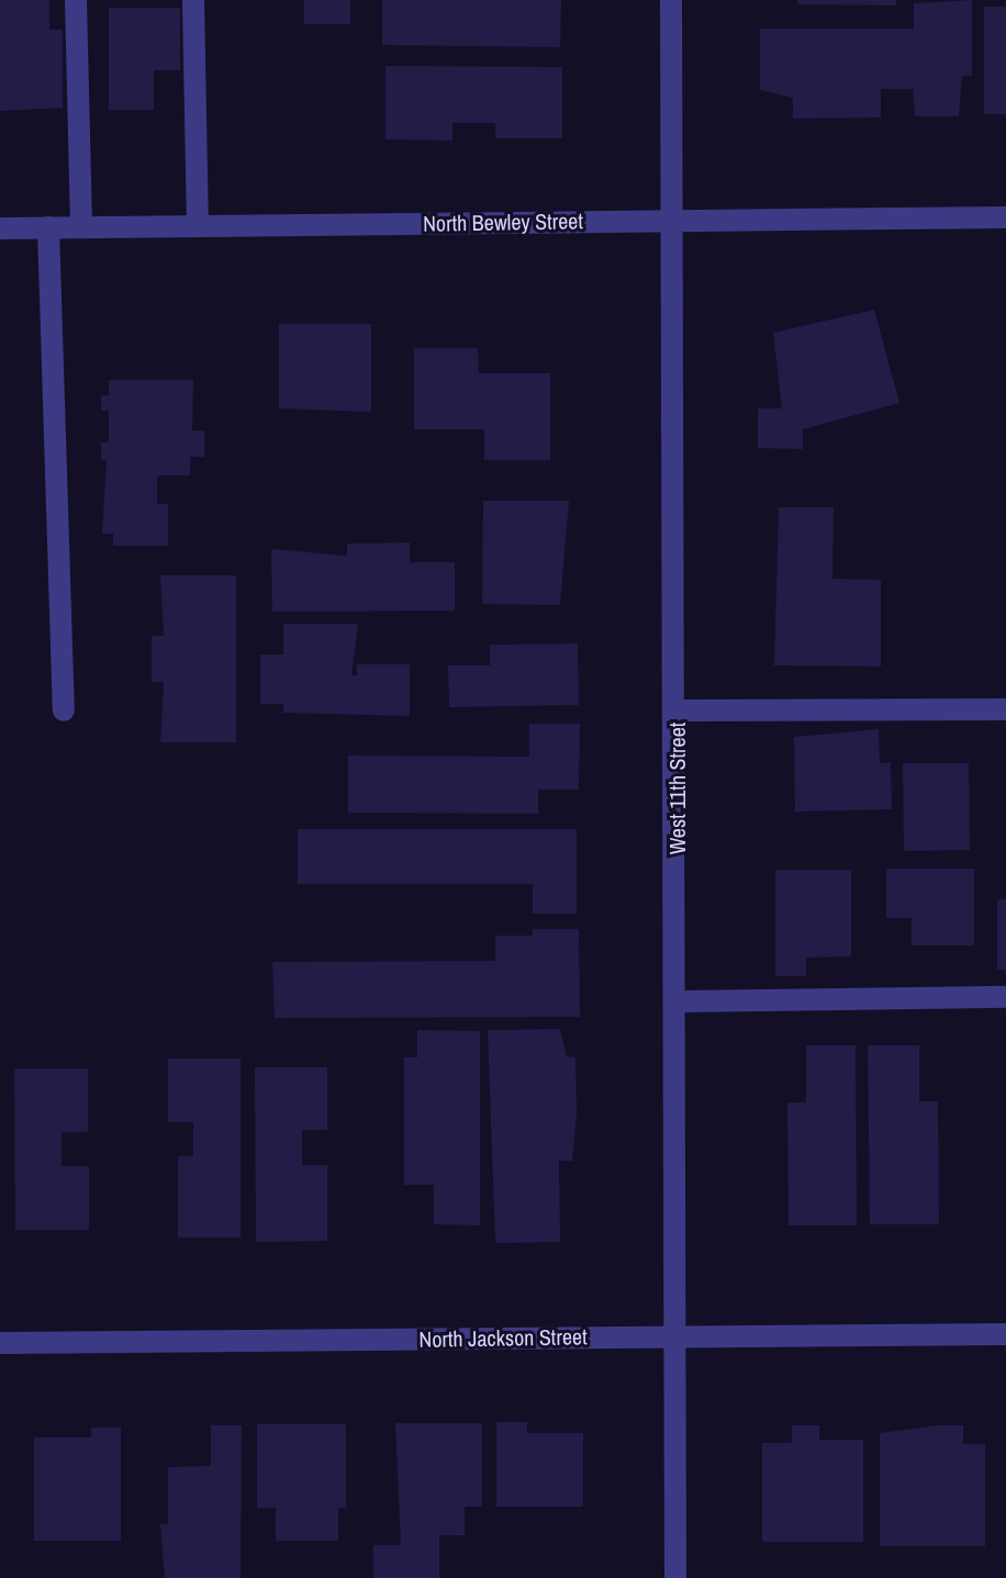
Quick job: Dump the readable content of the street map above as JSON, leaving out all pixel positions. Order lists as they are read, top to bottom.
{
  "streets": {
    "street": ["North Bewley Street", "West 11th Street", "North Jackson Street"]
  },
  "crossings": [
    ["North Bewley Street", "West 11th Street"],
    ["West 11th Street", "North Jackson Street"]
  ]
}
